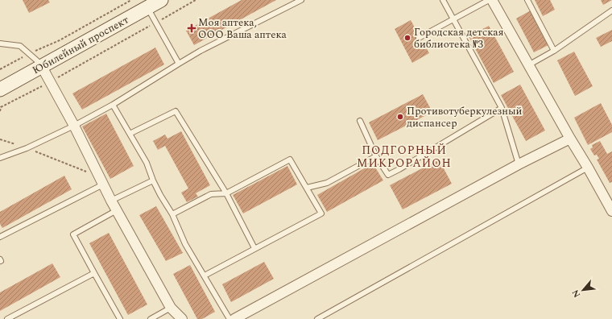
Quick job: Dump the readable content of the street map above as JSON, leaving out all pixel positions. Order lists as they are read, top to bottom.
{
  "streets": {
    "main road": ["Юбилейный проспект"]
  },
  "districts": ["ПОДГОРНЫЙ МИКРОРАЙОН"],
  "places": {
    "health": ["Моя аптека, ООО Ваша аптека"],
    "other": ["Городская детская библиотека №3", "Противотуберкулезный диспансер"]
  },
  "north": "bottom left"
}
